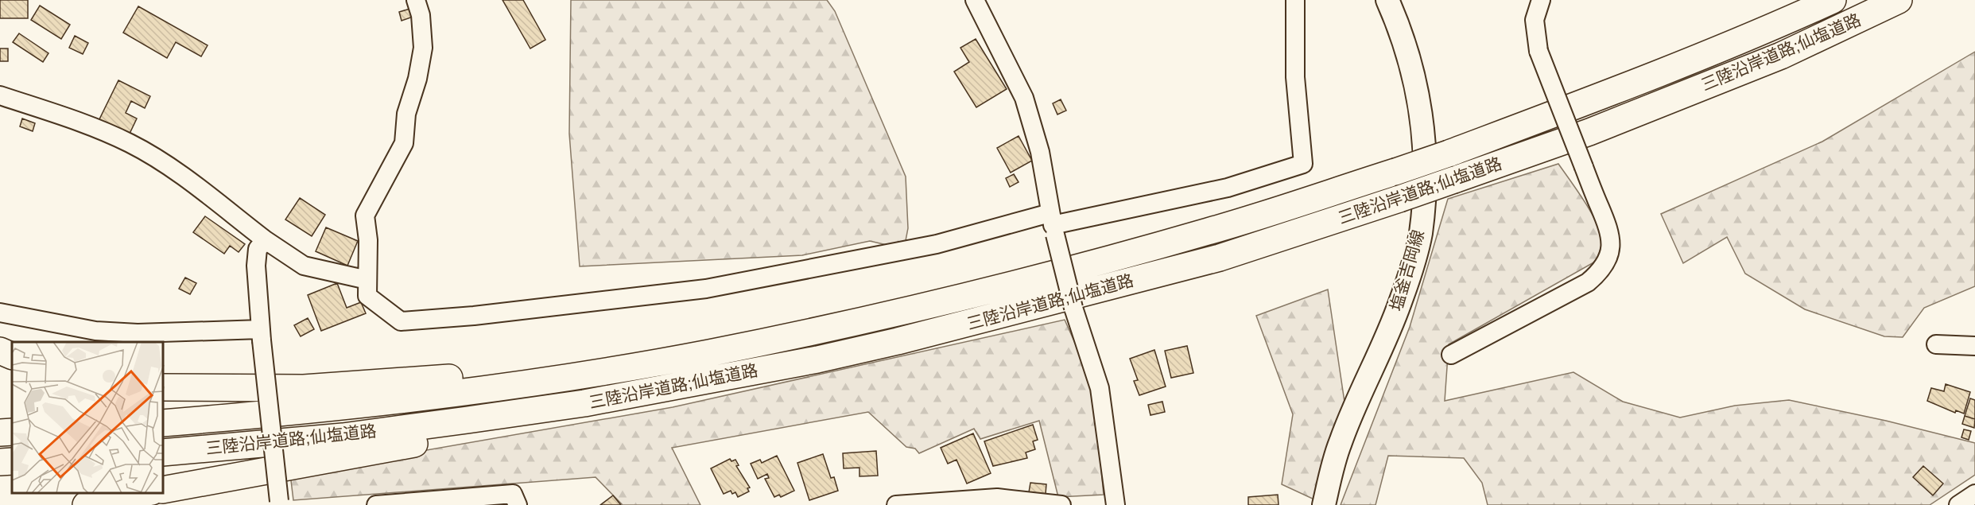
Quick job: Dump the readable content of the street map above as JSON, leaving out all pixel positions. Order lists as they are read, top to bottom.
{
  "streets": {
    "highway": ["三陸沿岸道路;仙塩道路"],
    "main road": ["塩釜吉岡線"]
  }
}
